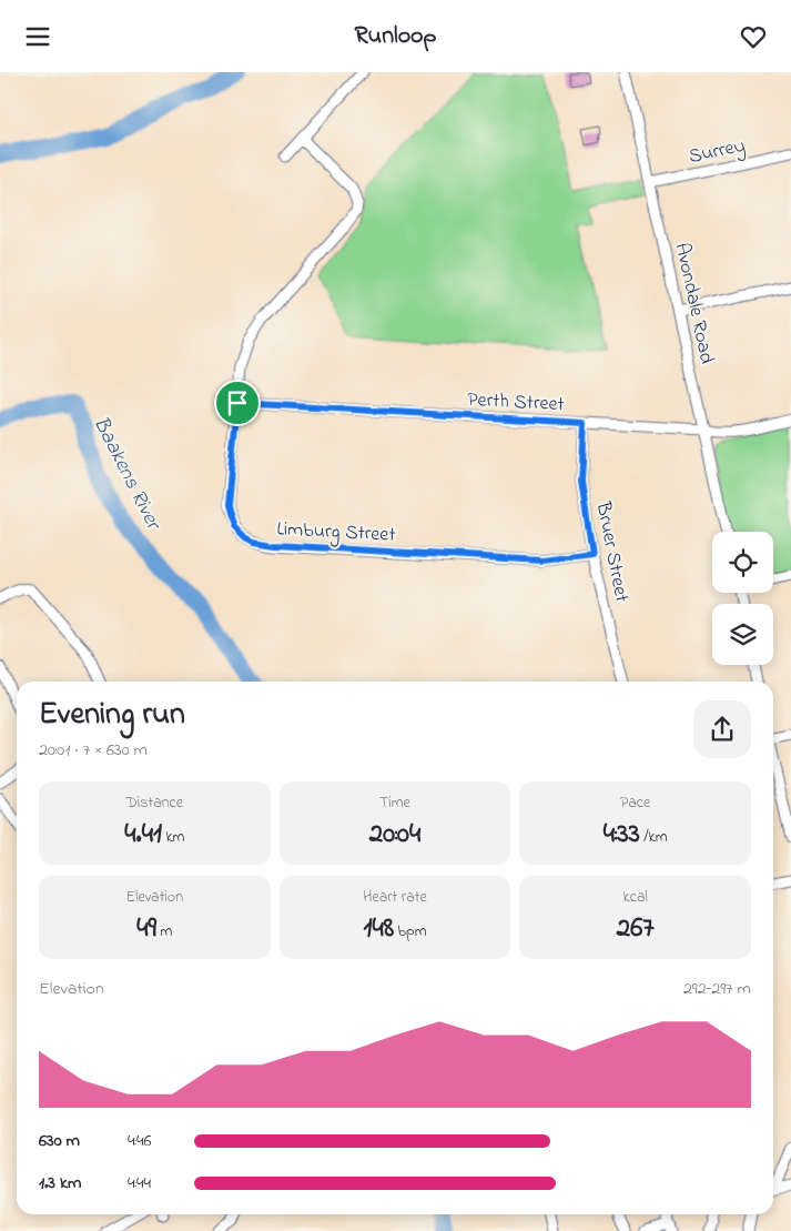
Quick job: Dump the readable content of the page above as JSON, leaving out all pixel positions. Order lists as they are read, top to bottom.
{
  "streets": {
    "street": [
      "Surrey",
      "Avondale Road",
      "Perth Street",
      "Limburg Street",
      "Bruer Street"
    ]
  },
  "crossings": [
    ["Surrey", "Avondale Road"],
    ["Avondale Road", "Perth Street"],
    ["Perth Street", "Limburg Street"],
    ["Perth Street", "Bruer Street"],
    ["Limburg Street", "Bruer Street"]
  ],
  "water": ["Baakens River"],
  "page": {
    "header": "Runloop",
    "heading": ["Evening run", "20:01 · 7 × 630 m"],
    "stats": [
      ["Distance", "4.41 km"],
      ["Time", "20:04"],
      ["Pace", "4:33 /km"],
      ["Elevation", "49 m"],
      ["Heart rate", "148 bpm"],
      ["kcal", "267"]
    ],
    "chart": ["Elevation", "292–297 m"],
    "list": [
      {
        "name": "630 m",
        "note": "4:46"
      },
      {
        "name": "1.3 km",
        "note": "4:44"
      }
    ]
  }
}
